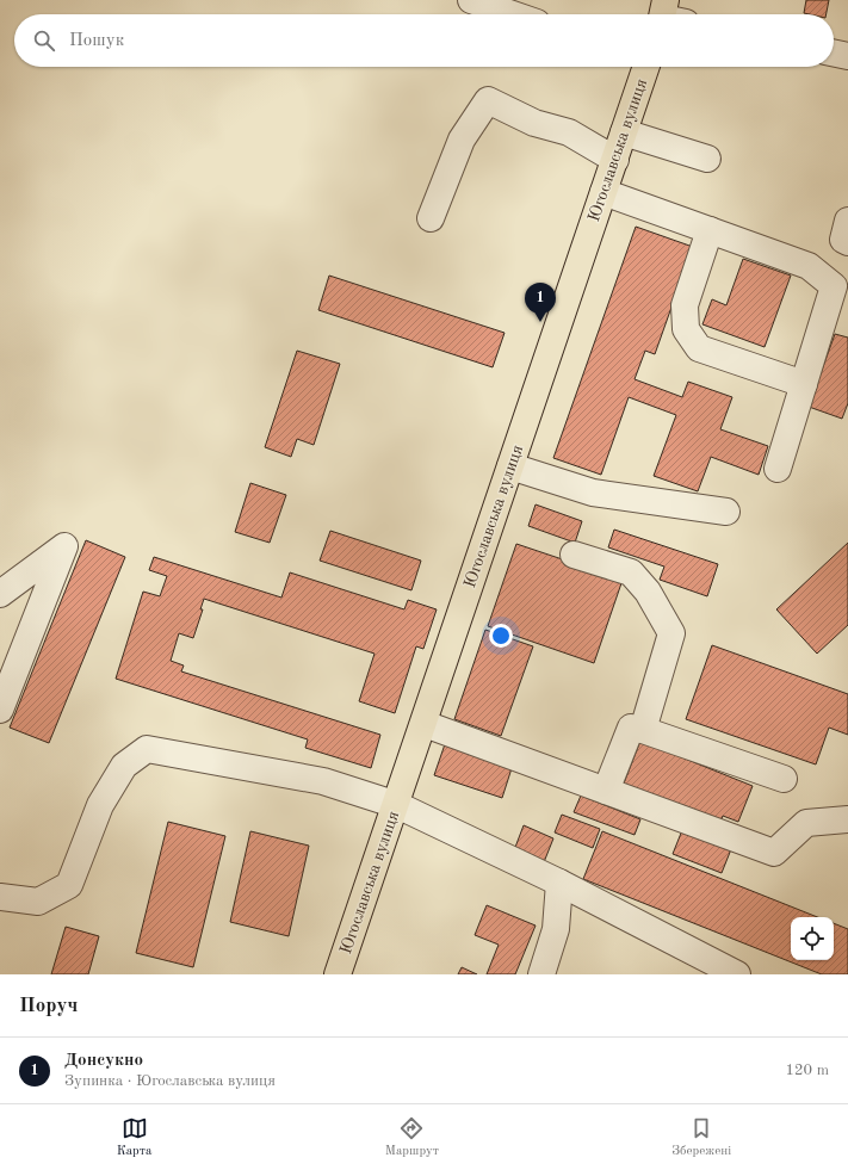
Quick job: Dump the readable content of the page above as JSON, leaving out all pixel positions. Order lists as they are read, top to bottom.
{
  "streets": {
    "main road": ["Югославська вулиця"]
  },
  "page": {
    "search": "Пошук",
    "pins": "1",
    "heading": "Поруч",
    "list": [
      {
        "mark": "1",
        "name": "Донсукно",
        "note": "Зупинка · Югославська вулиця",
        "value": "120 m"
      }
    ],
    "nav": ["Карта", "Маршрут", "Збережені"]
  }
}
